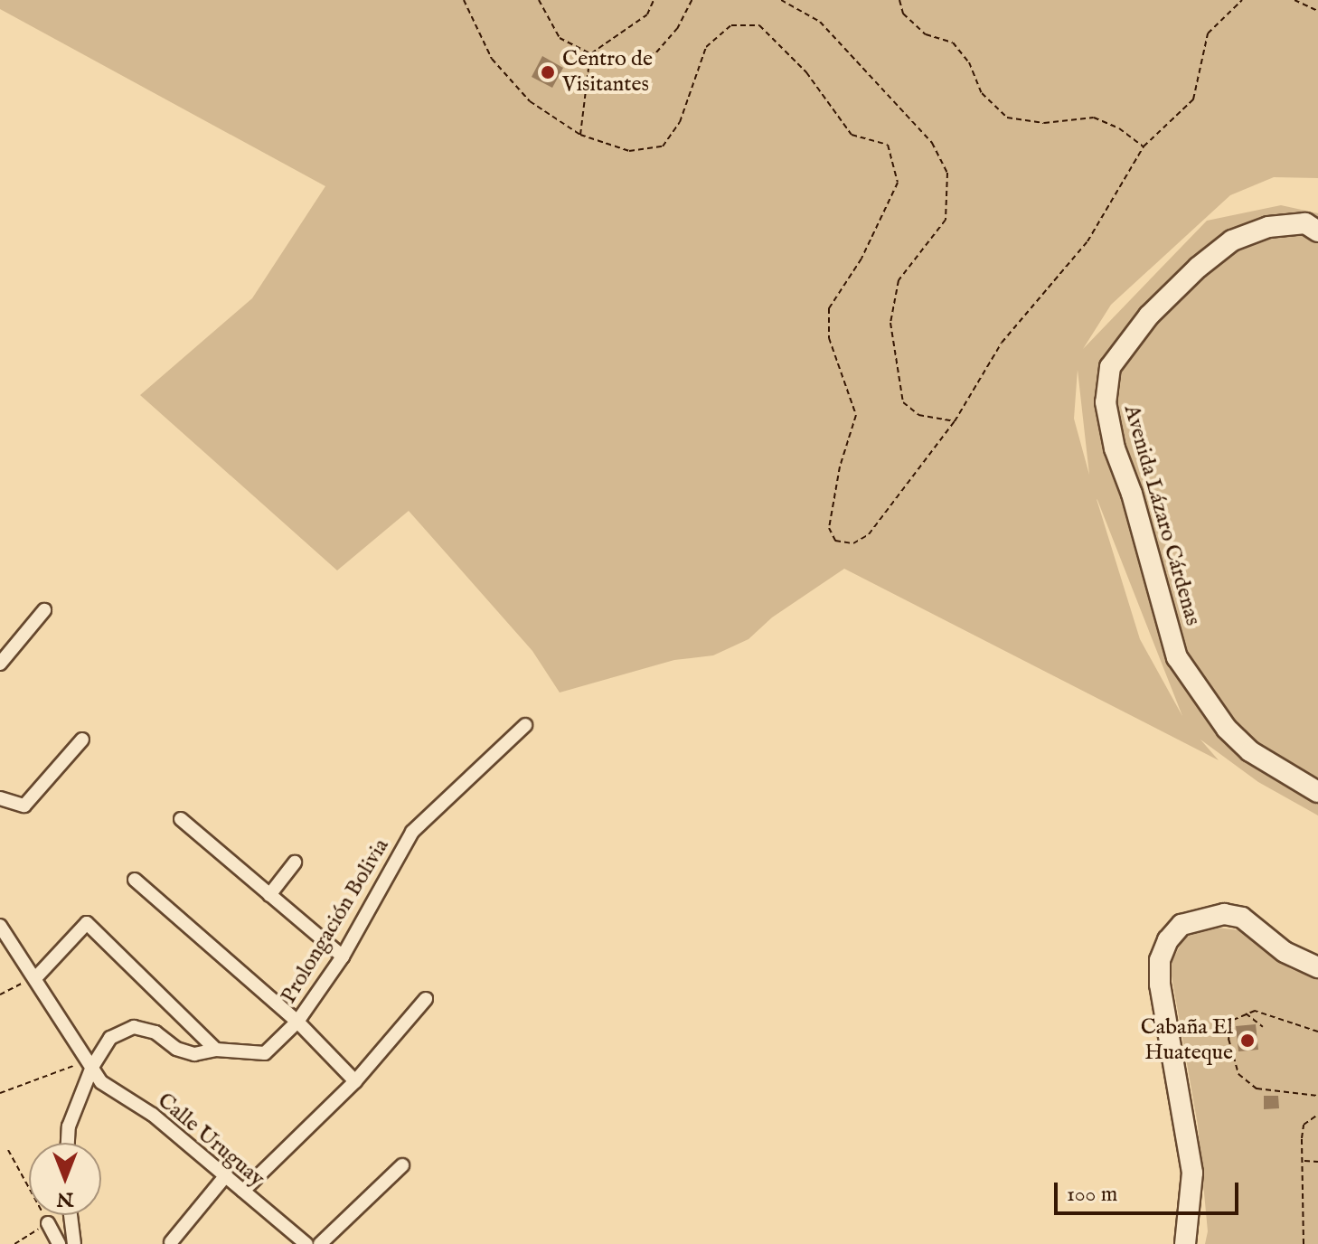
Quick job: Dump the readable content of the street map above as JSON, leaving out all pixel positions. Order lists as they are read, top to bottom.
{
  "streets": {
    "main road": ["Avenida Lázaro Cárdenas"],
    "street": ["Prolongación Bolivia", "Calle Uruguay"]
  },
  "crossings": [
    ["Prolongación Bolivia", "Calle Uruguay"]
  ],
  "places": ["Centro de Visitantes", "Cabaña El Huateque"],
  "scale_bar": "100 m",
  "north": "bottom"
}
